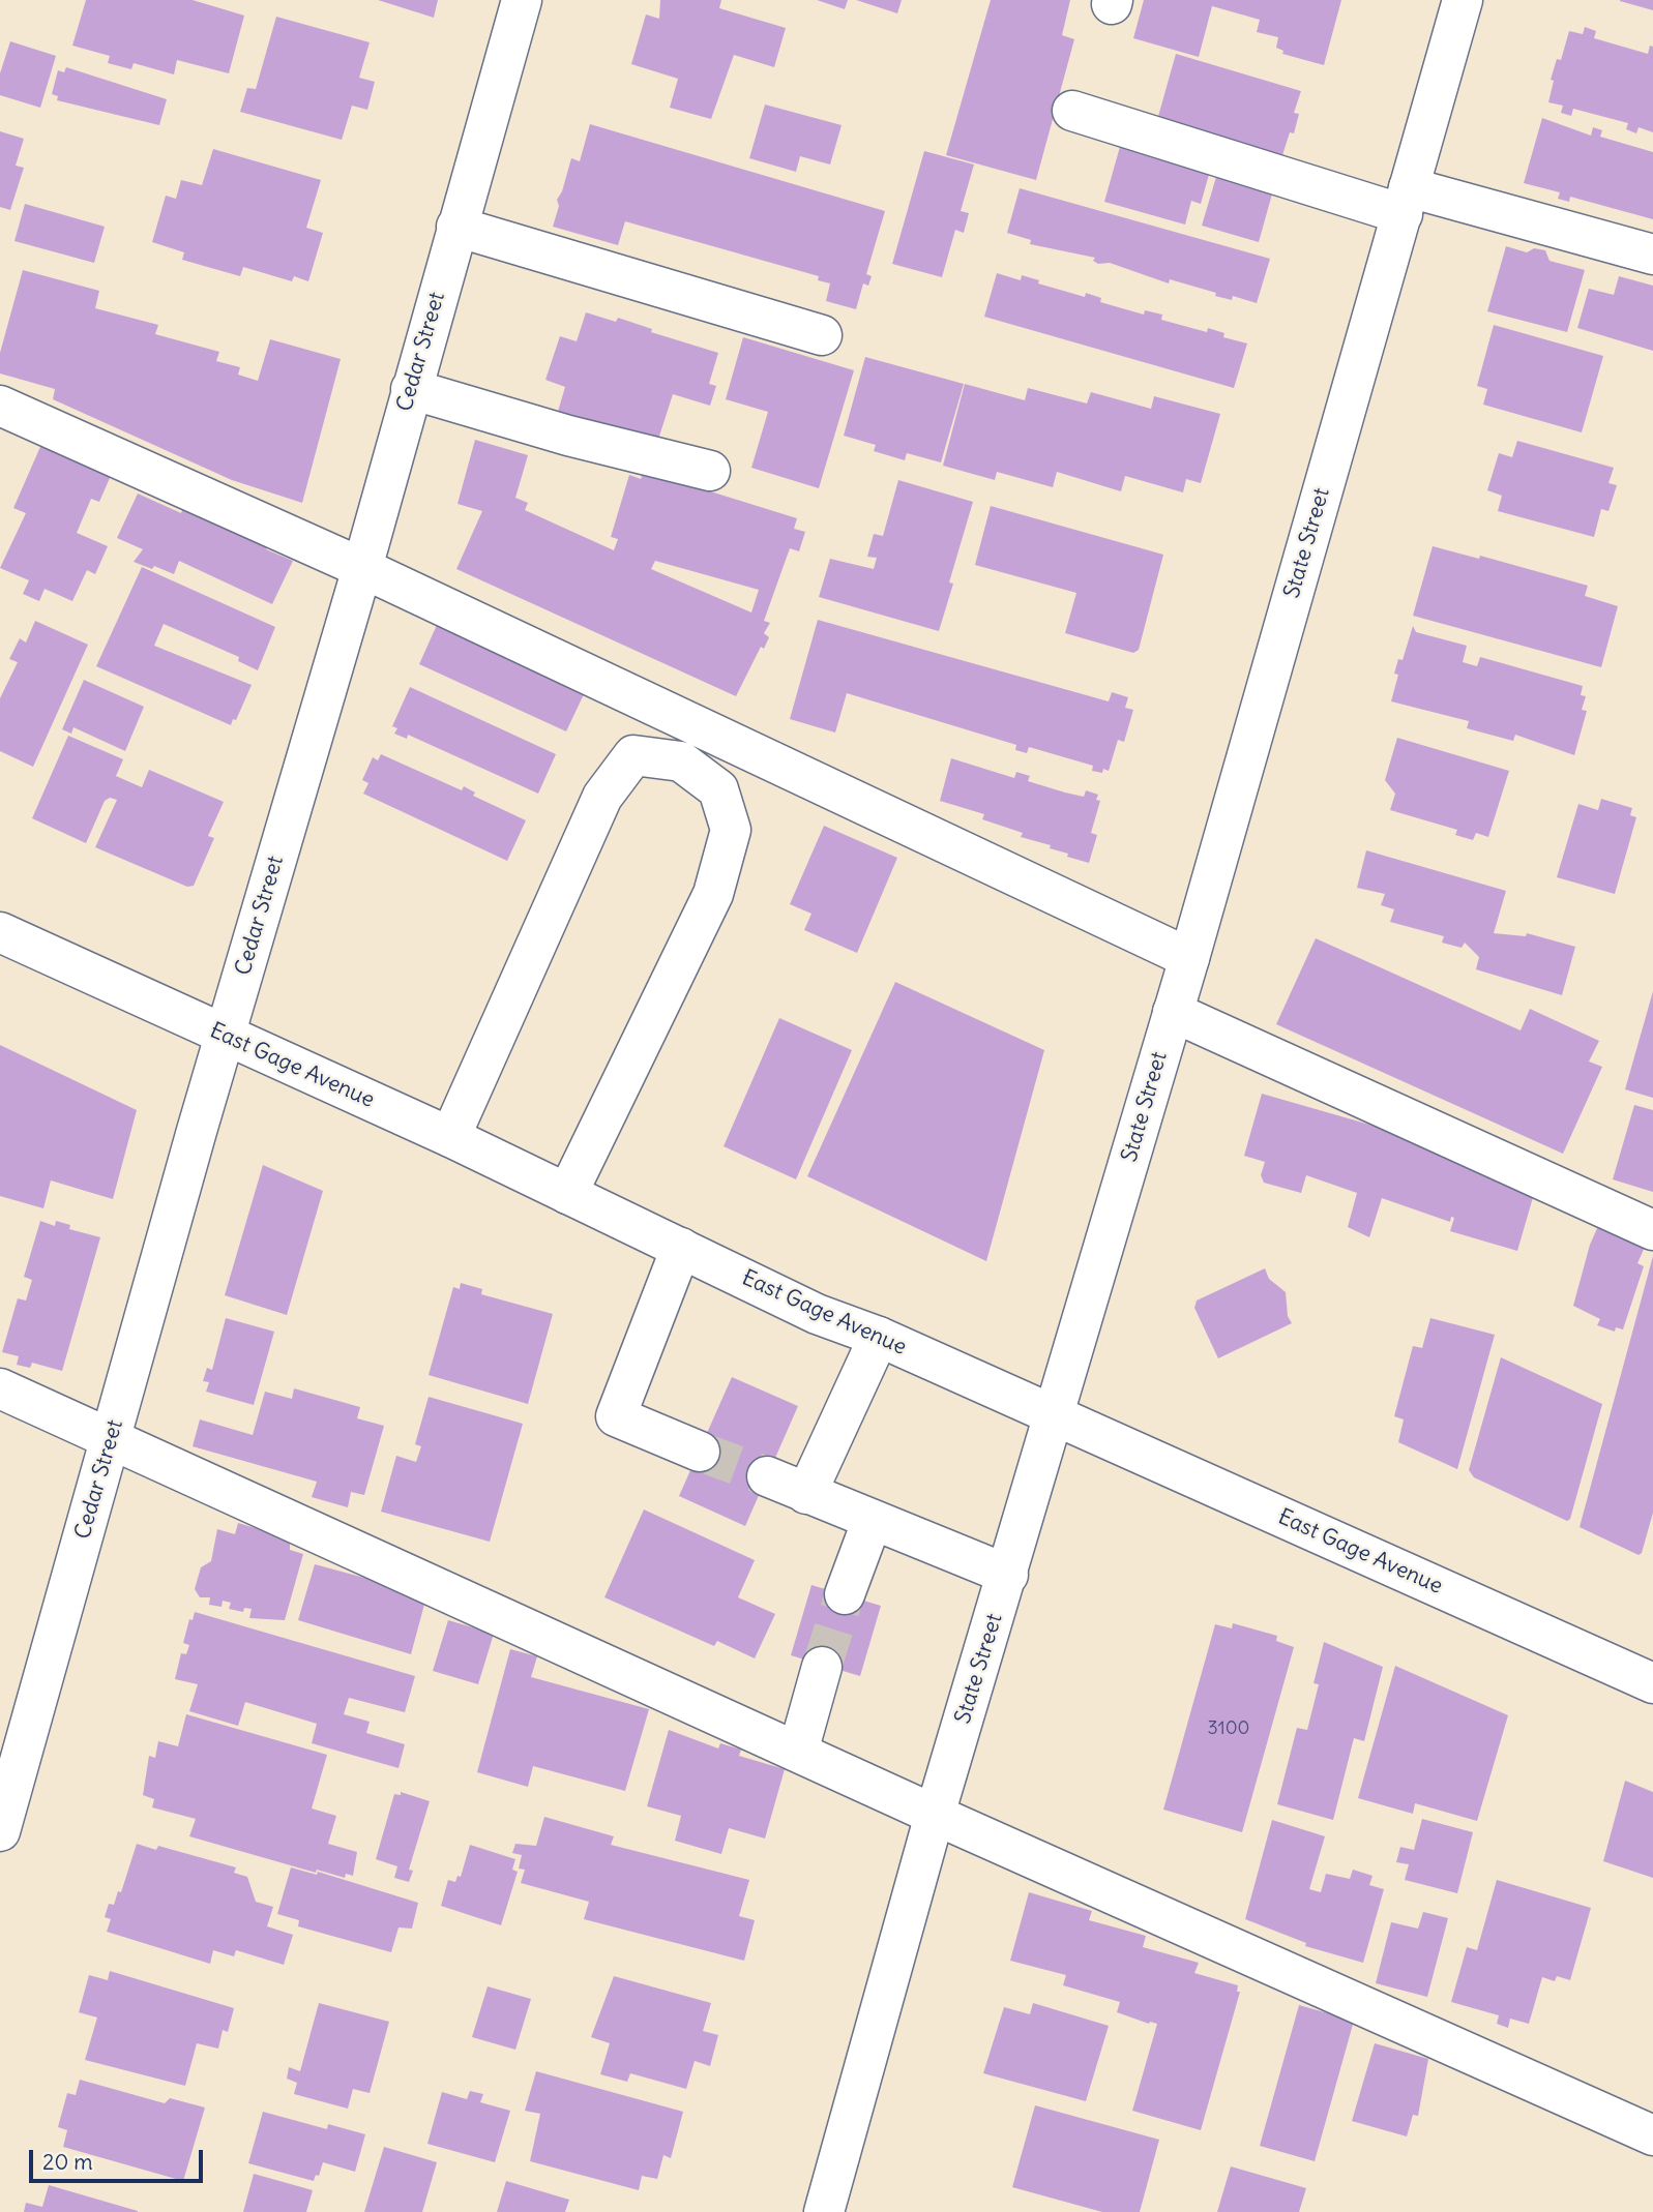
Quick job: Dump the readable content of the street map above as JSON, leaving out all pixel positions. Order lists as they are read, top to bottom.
{
  "streets": {
    "main road": ["Cedar Street", "State Street", "East Gage Avenue"]
  },
  "crossings": [
    ["Cedar Street", "East Gage Avenue"],
    ["State Street", "East Gage Avenue"]
  ],
  "house_numbers": ["3100"],
  "scale_bar": "20 m"
}
